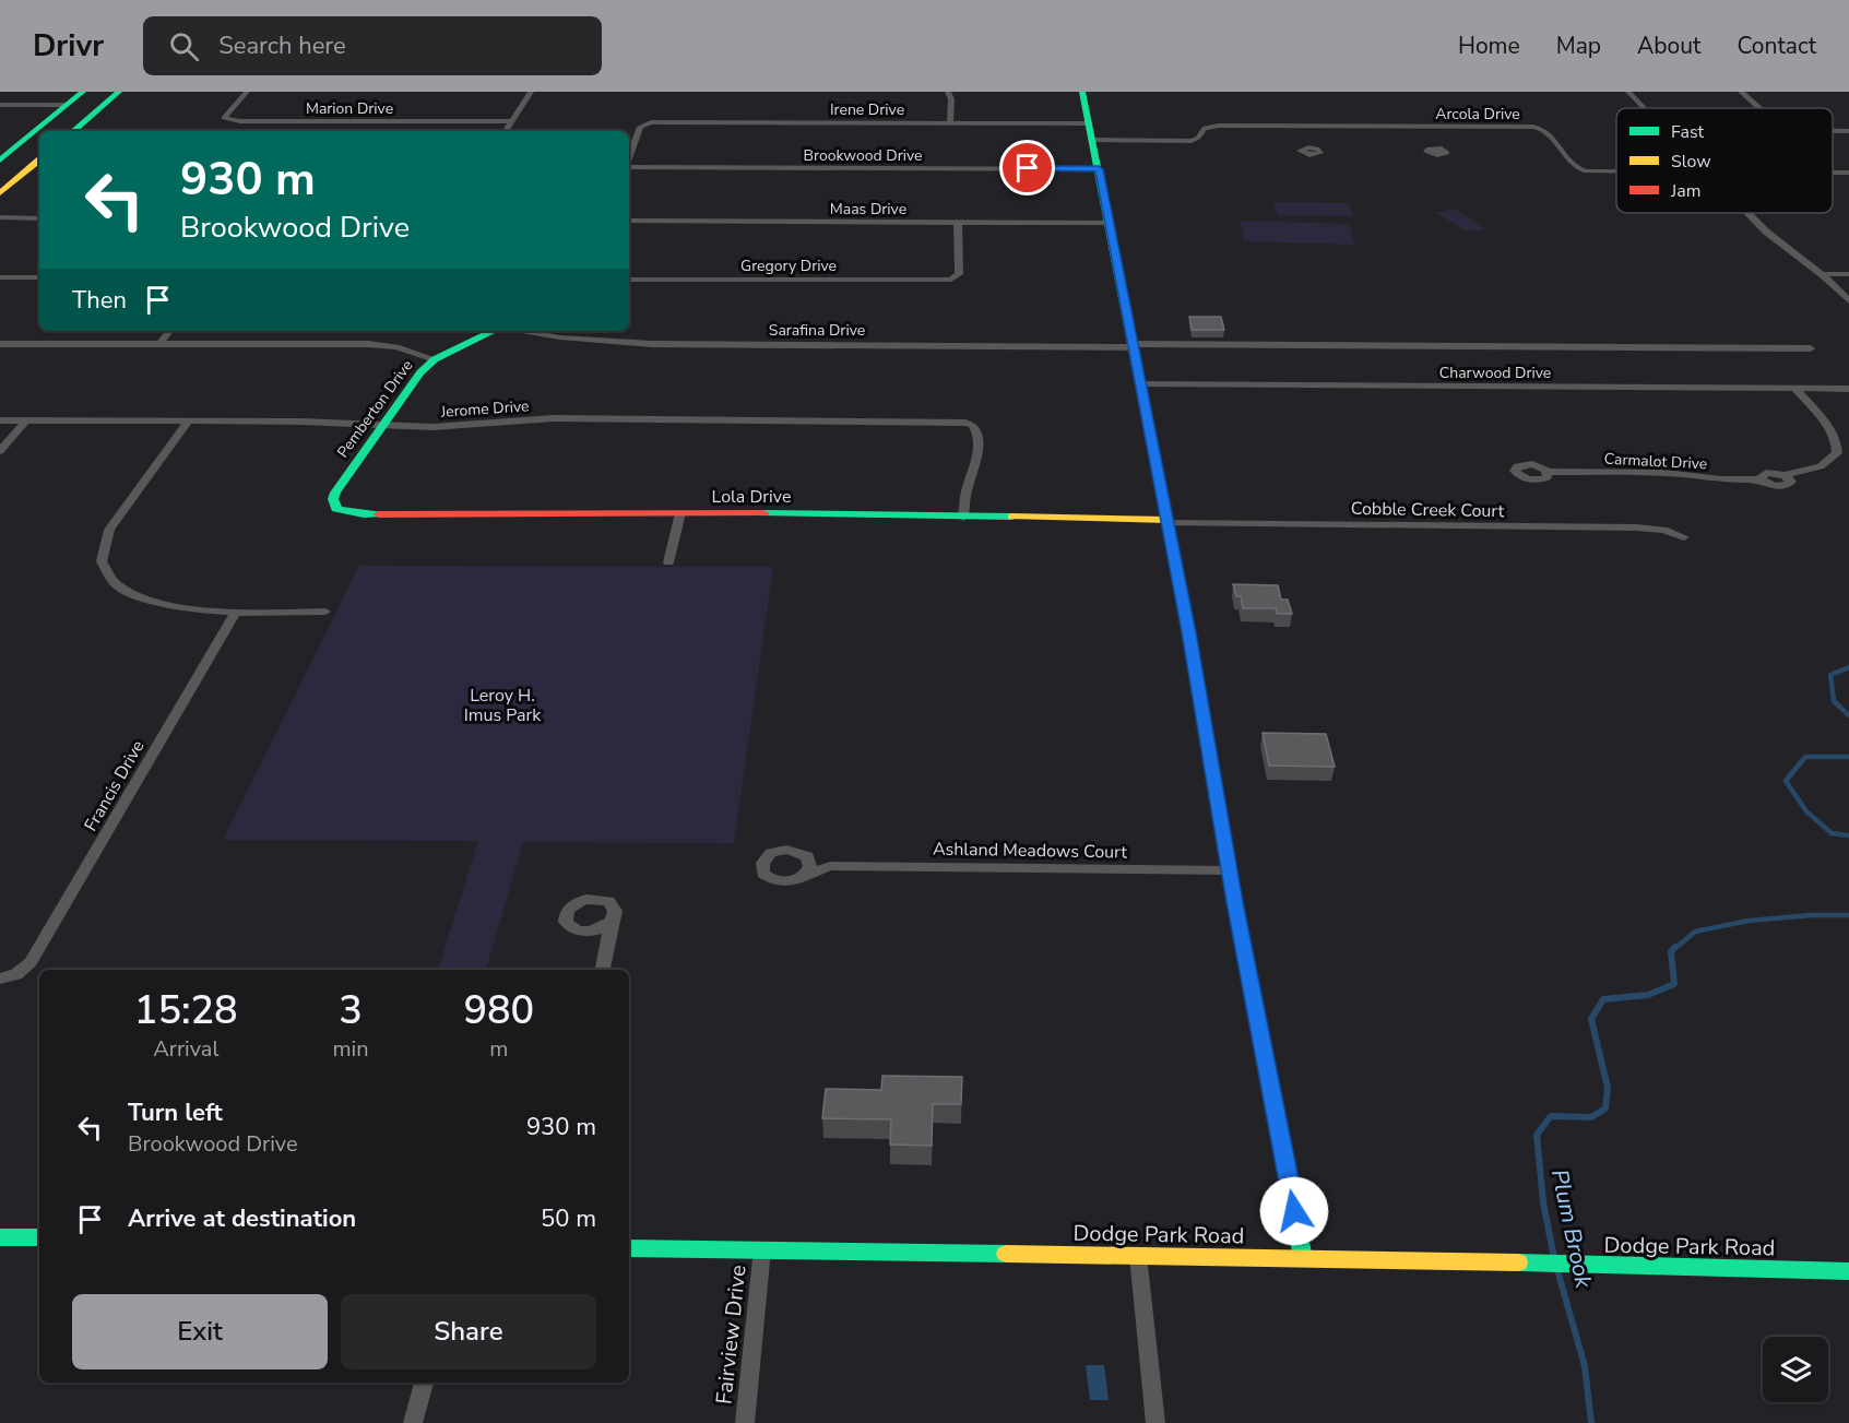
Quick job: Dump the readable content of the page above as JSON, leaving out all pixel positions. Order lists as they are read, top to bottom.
{
  "streets": {
    "street": [
      "Marion Drive",
      "Irene Drive",
      "Arcola Drive",
      "Brookwood Drive",
      "Maas Drive",
      "Gregory Drive",
      "Sarafina Drive",
      "Charwood Drive",
      "Pemberton Drive",
      "Jerome Drive",
      "Carmalot Drive",
      "Lola Drive",
      "Cobble Creek Court",
      "Francis Drive",
      "Ashland Meadows Court",
      "Dodge Park Road",
      "Fairview Drive"
    ]
  },
  "crossings": [
    ["Maas Drive", "Gregory Drive"],
    ["Charwood Drive", "Carmalot Drive"],
    ["Pemberton Drive", "Jerome Drive"],
    ["Pemberton Drive", "Lola Drive"],
    ["Jerome Drive", "Lola Drive"],
    ["Lola Drive", "Cobble Creek Court"],
    ["Dodge Park Road", "Fairview Drive"]
  ],
  "water": ["Plum Brook"],
  "parks": ["Leroy H. Imus Park"],
  "legend": ["Fast", "Slow", "Jam"],
  "page": {
    "header": "Drivr",
    "search": "Search here",
    "nav": [
      "Home",
      "Map",
      "About",
      "Contact"
    ],
    "turn": ["930 m", "Brookwood Drive"],
    "then": "Then",
    "eta": [
      "15:28",
      "Arrival",
      "3",
      "min",
      "980",
      "m"
    ],
    "list": [
      {
        "name": "Turn left",
        "note": "Brookwood Drive",
        "value": "930 m"
      },
      {
        "name": "Arrive at destination",
        "value": "50 m"
      }
    ],
    "buttons": ["Exit", "Share"]
  }
}
